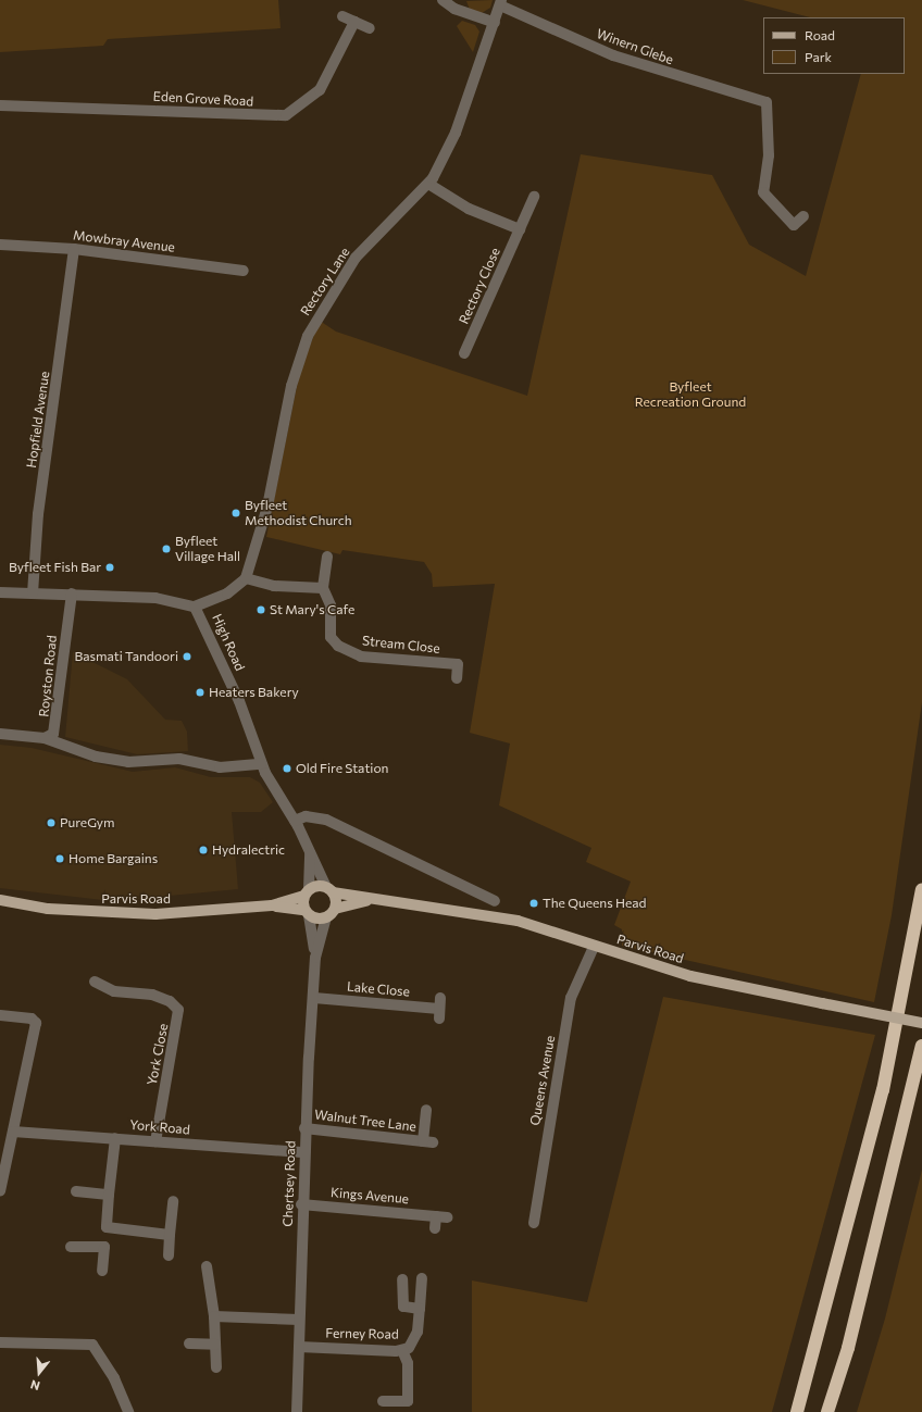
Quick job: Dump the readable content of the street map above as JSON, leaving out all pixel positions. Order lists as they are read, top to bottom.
{
  "streets": {
    "main road": ["Parvis Road"],
    "street": [
      "Winern Glebe",
      "Eden Grove Road",
      "Mowbray Avenue",
      "Rectory Lane",
      "Rectory Close",
      "Hopfield Avenue",
      "High Road",
      "Stream Close",
      "Royston Road",
      "Lake Close",
      "York Close",
      "Queens Avenue",
      "Walnut Tree Lane",
      "York Road",
      "Chertsey Road",
      "Kings Avenue",
      "Ferney Road"
    ]
  },
  "crossings": [
    ["Winern Glebe", "Rectory Lane"],
    ["Mowbray Avenue", "Hopfield Avenue"],
    ["Hopfield Avenue", "High Road"],
    ["High Road", "Royston Road"],
    ["High Road", "Parvis Road"],
    ["Parvis Road", "Queens Avenue"],
    ["Parvis Road", "Chertsey Road"],
    ["Lake Close", "Chertsey Road"],
    ["York Close", "York Road"],
    ["Walnut Tree Lane", "Chertsey Road"],
    ["York Road", "Chertsey Road"],
    ["Chertsey Road", "Kings Avenue"],
    ["Chertsey Road", "Ferney Road"]
  ],
  "parks": ["Byfleet Recreation Ground"],
  "places": [
    "Byfleet Methodist Church",
    "Byfleet Village Hall",
    "Byfleet Fish Bar",
    "St Mary's Cafe",
    "Basmati Tandoori",
    "Heaters Bakery",
    "Old Fire Station",
    "PureGym",
    "Hydralectric",
    "Home Bargains",
    "The Queens Head"
  ],
  "legend": ["Road", "Park"],
  "north": "bottom"
}
